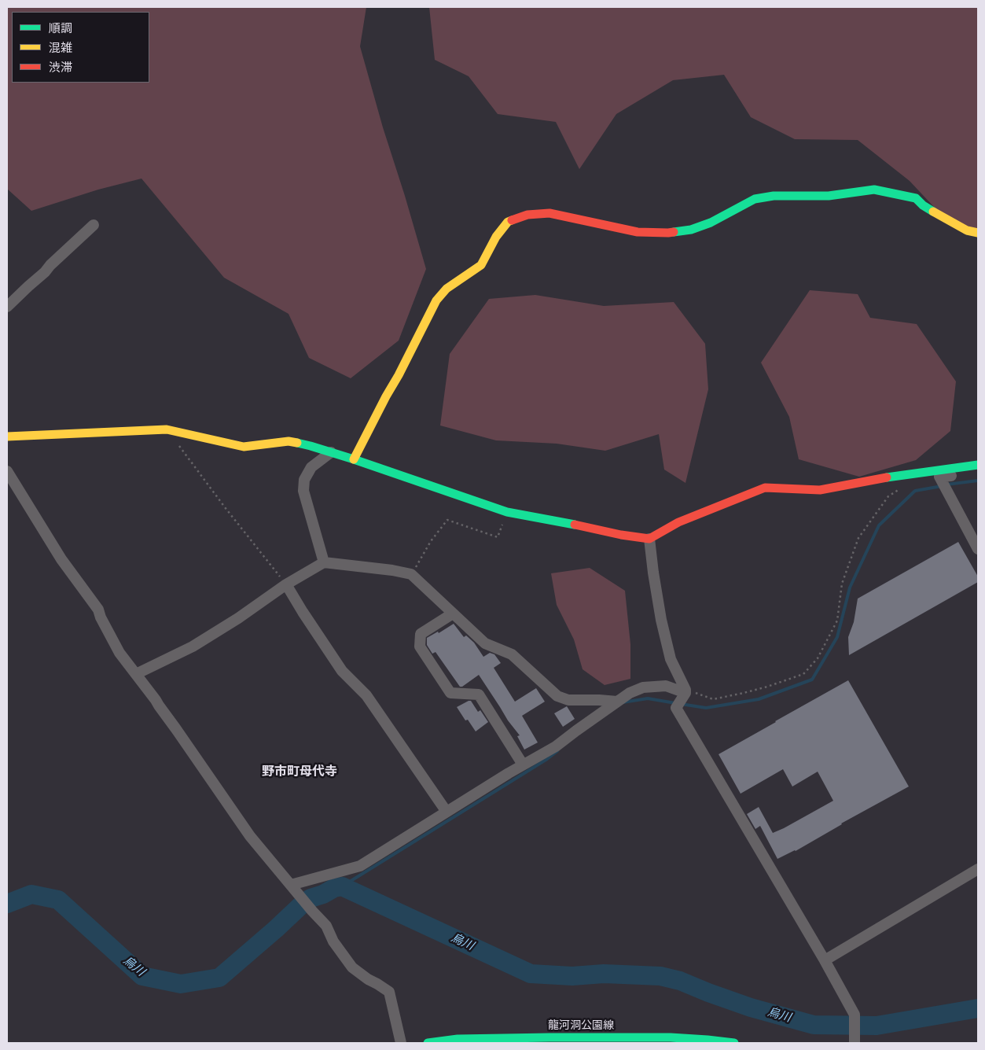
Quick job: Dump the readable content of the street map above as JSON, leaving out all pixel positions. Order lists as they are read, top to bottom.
{
  "streets": {
    "street": ["龍河洞公園線"]
  },
  "districts": ["野市町母代寺"],
  "water": ["烏川"],
  "legend": ["順調", "混雑", "渋滞"]
}
